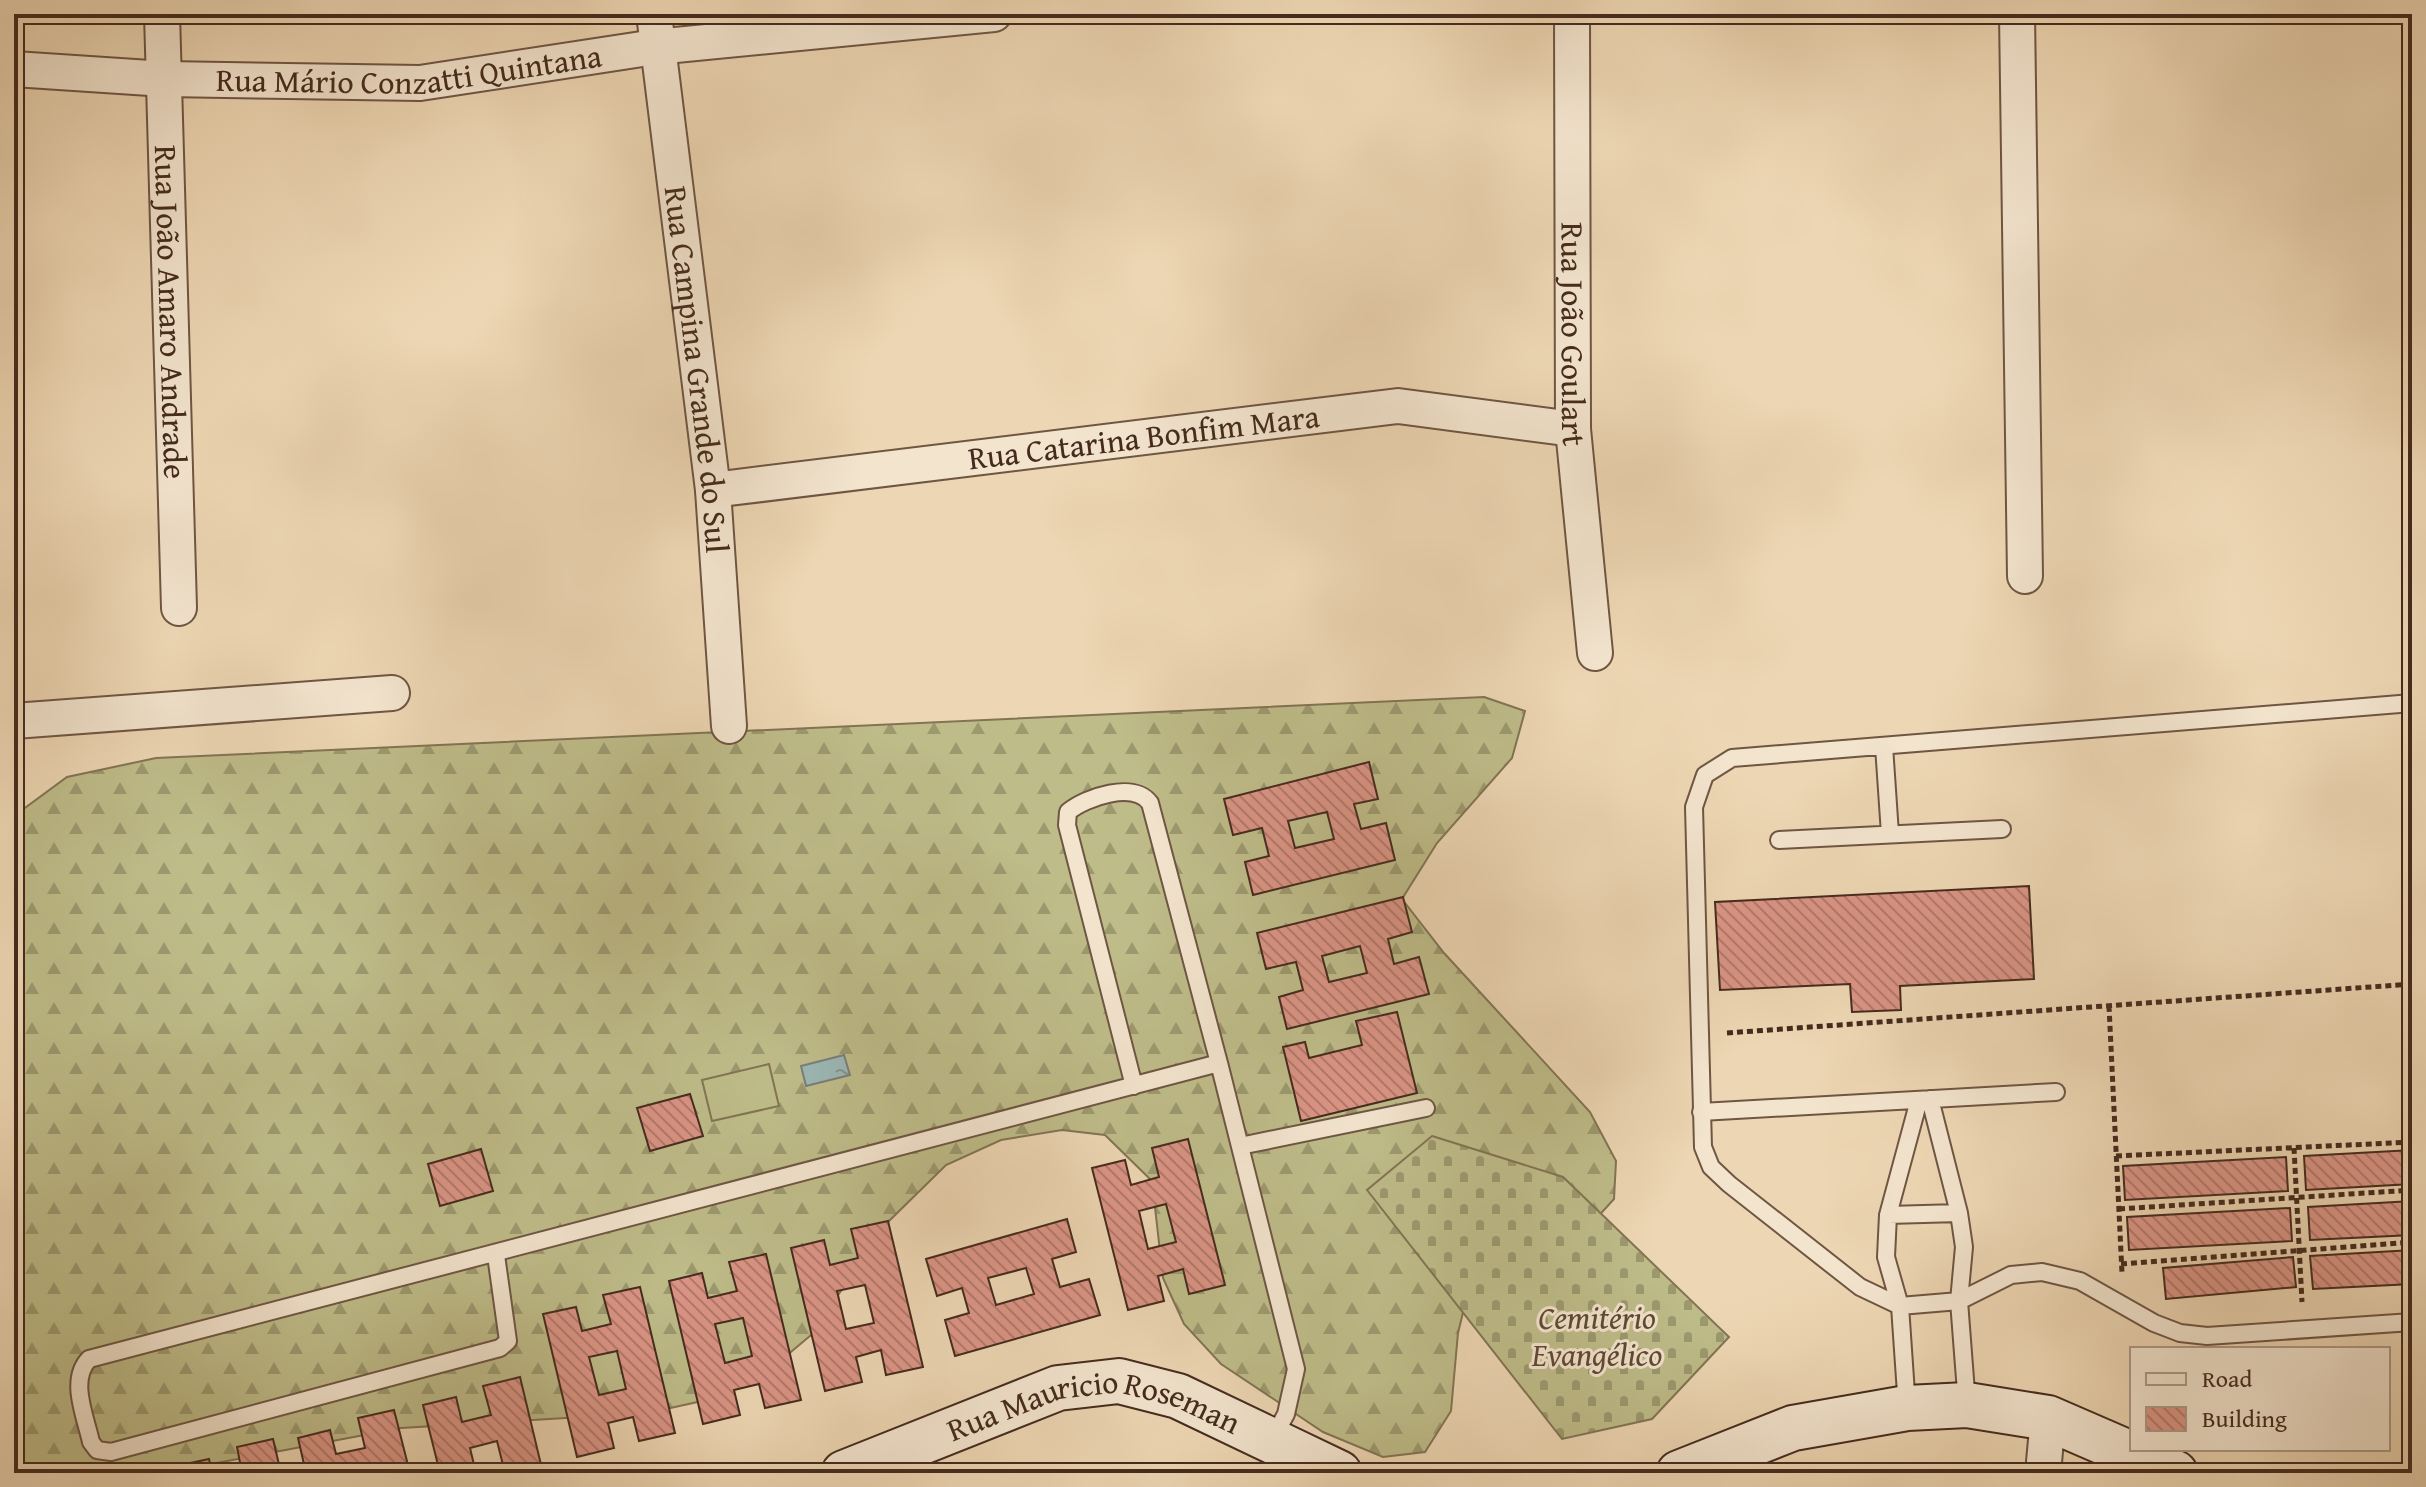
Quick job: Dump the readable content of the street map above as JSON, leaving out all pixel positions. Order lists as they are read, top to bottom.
{
  "streets": {
    "main road": ["Rua Mauricio Roseman"],
    "street": [
      "Rua Mário Conzatti Quintana",
      "Rua João Amaro Andrade",
      "Rua João Goulart",
      "Rua Campina Grande do Sul",
      "Rua Catarina Bonfim Mara"
    ]
  },
  "crossings": [
    ["Rua Mário Conzatti Quintana", "Rua João Amaro Andrade"],
    ["Rua Mário Conzatti Quintana", "Rua Campina Grande do Sul"],
    ["Rua João Goulart", "Rua Catarina Bonfim Mara"],
    ["Rua Campina Grande do Sul", "Rua Catarina Bonfim Mara"]
  ],
  "parks": ["Cemitério Evangélico"],
  "legend": ["Road", "Building"]
}
